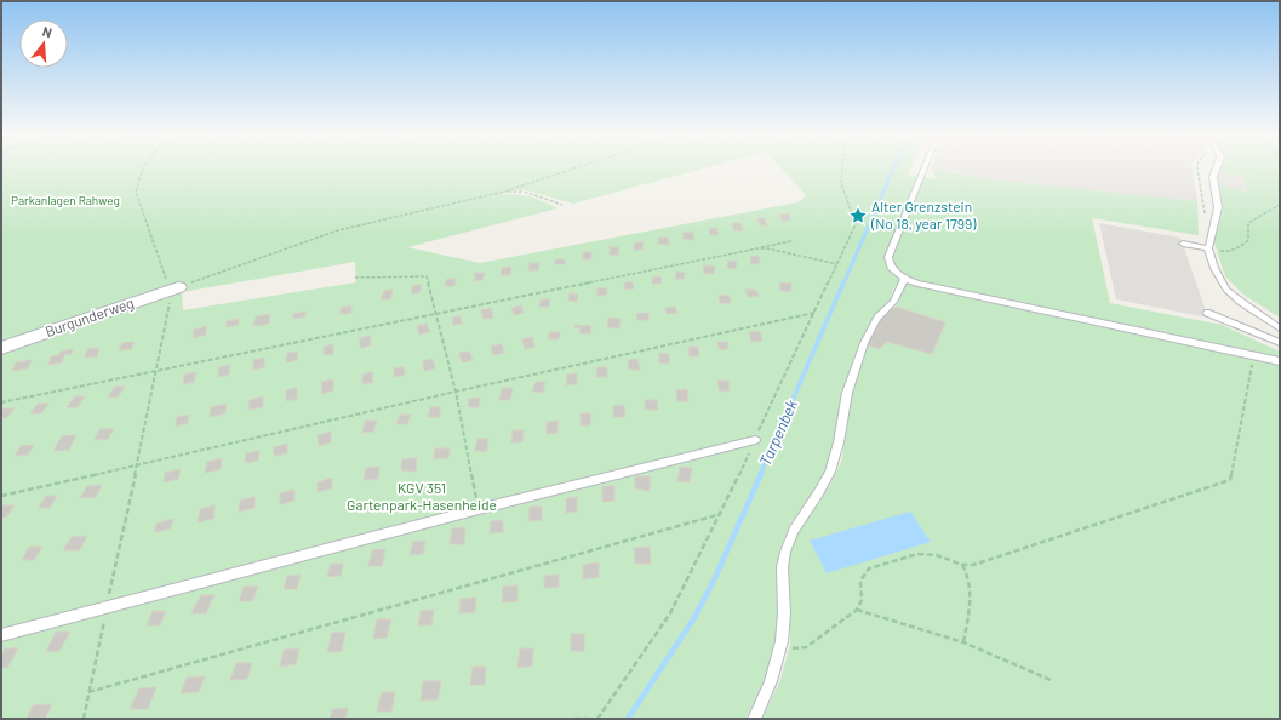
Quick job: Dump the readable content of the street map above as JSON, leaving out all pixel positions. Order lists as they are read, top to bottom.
{
  "streets": {
    "street": ["Burgunderweg"]
  },
  "water": ["Tarpenbek"],
  "parks": ["Parkanlagen Rahweg", "KGV 351 Gartenpark-Hasenheide"],
  "places": {
    "place": ["Alter Grenzstein (No 18, year 1799)"]
  },
  "north": "top"
}
